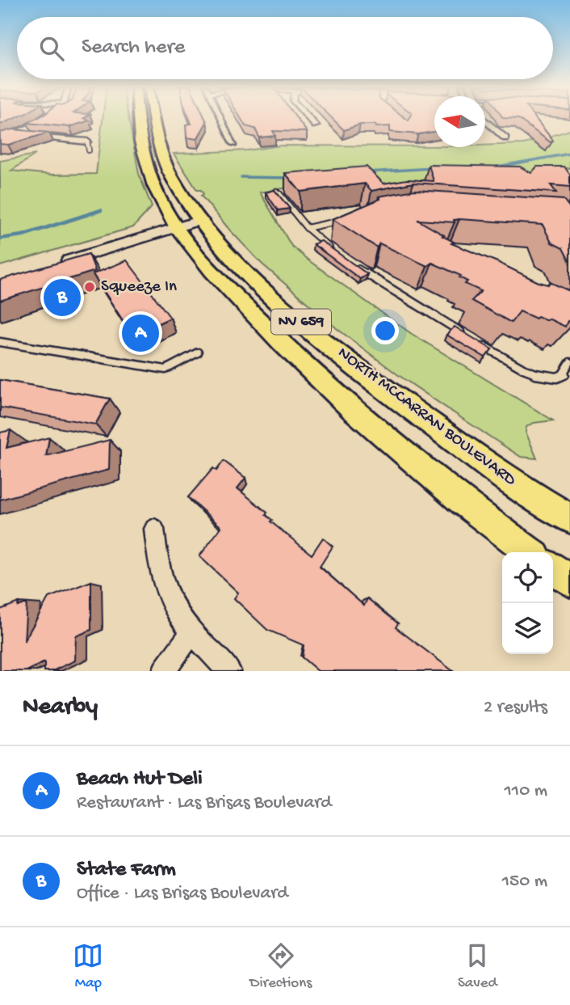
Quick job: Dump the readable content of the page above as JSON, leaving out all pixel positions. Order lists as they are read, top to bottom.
{
  "streets": {
    "main road": ["NV 659", "NORTH MCCARRAN BOULEVARD"]
  },
  "places": ["Squeeze In"],
  "north": "left",
  "page": {
    "search": "Search here",
    "pins": ["B", "A"],
    "heading": ["Nearby", "2 results"],
    "list": [
      {
        "mark": "A",
        "name": "Beach Hut Deli",
        "note": "Restaurant · Las Brisas Boulevard",
        "value": "110 m"
      },
      {
        "mark": "B",
        "name": "State Farm",
        "note": "Office · Las Brisas Boulevard",
        "value": "150 m"
      }
    ],
    "nav": ["Map", "Directions", "Saved"]
  }
}
